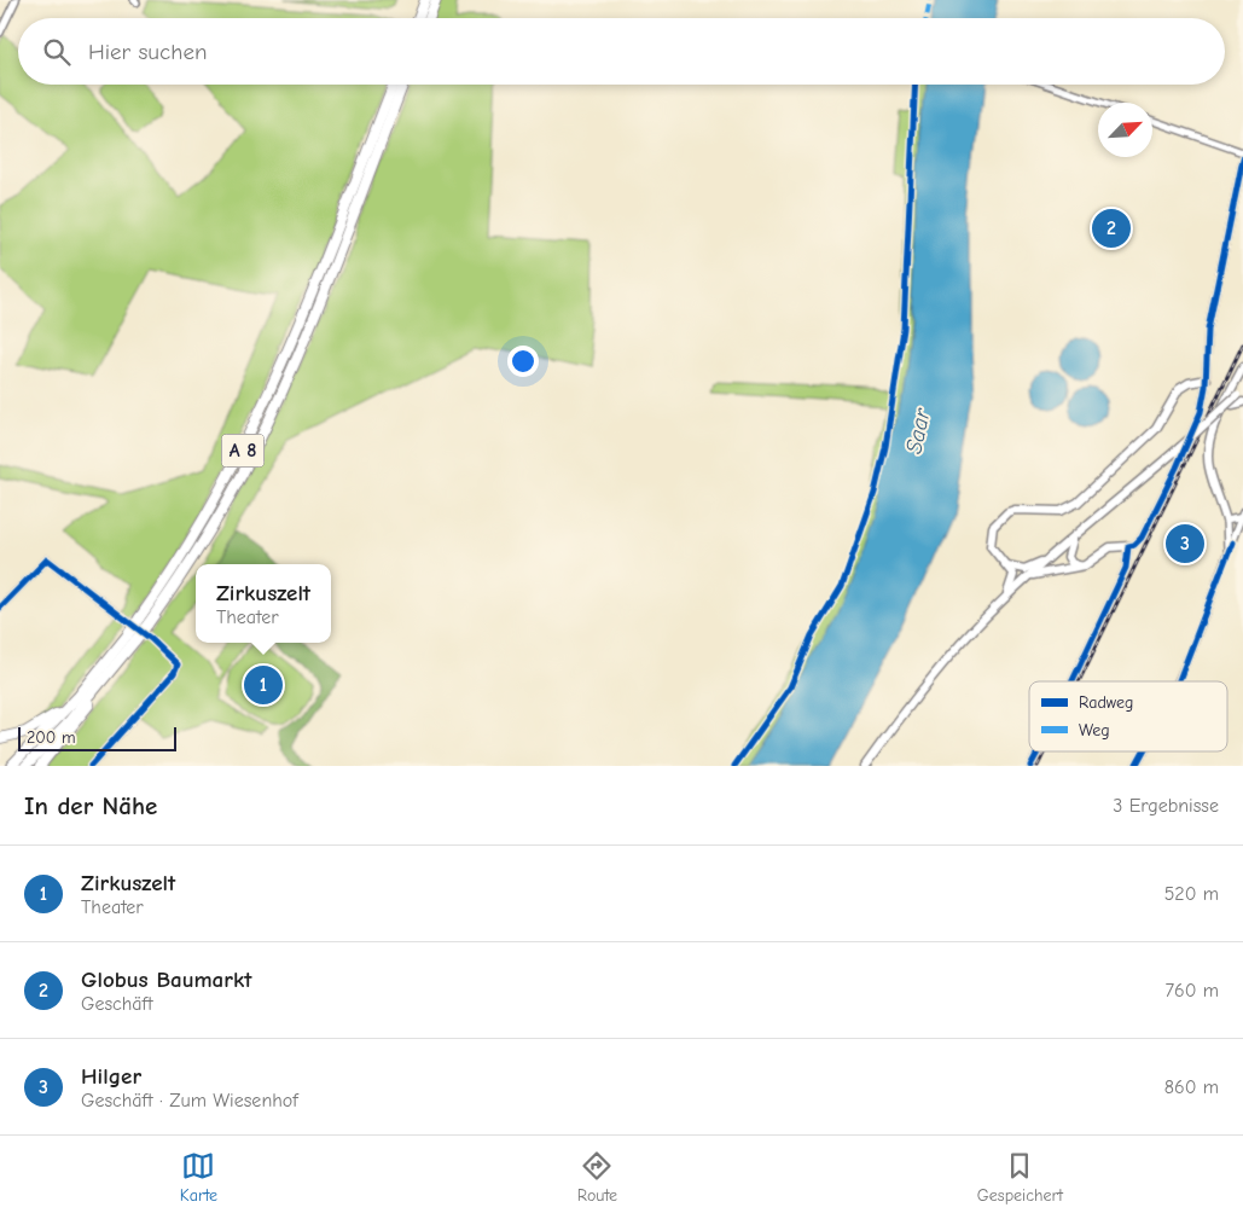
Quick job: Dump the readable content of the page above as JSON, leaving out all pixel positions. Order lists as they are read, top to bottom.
{
  "streets": {
    "highway": ["A 8"]
  },
  "water": ["Saar"],
  "legend": ["Radweg", "Weg"],
  "scale_bar": "200 m",
  "north": "top right",
  "page": {
    "search": "Hier suchen",
    "pins": ["2", "3", "1"],
    "popup": ["Zirkuszelt", "Theater"],
    "scale": "200 m",
    "heading": ["In der Nähe", "3 Ergebnisse"],
    "list": [
      {
        "mark": "1",
        "name": "Zirkuszelt",
        "note": "Theater",
        "value": "520 m"
      },
      {
        "mark": "2",
        "name": "Globus Baumarkt",
        "note": "Geschäft",
        "value": "760 m"
      },
      {
        "mark": "3",
        "name": "Hilger",
        "note": "Geschäft · Zum Wiesenhof",
        "value": "860 m"
      }
    ],
    "nav": ["Karte", "Route", "Gespeichert"]
  }
}
